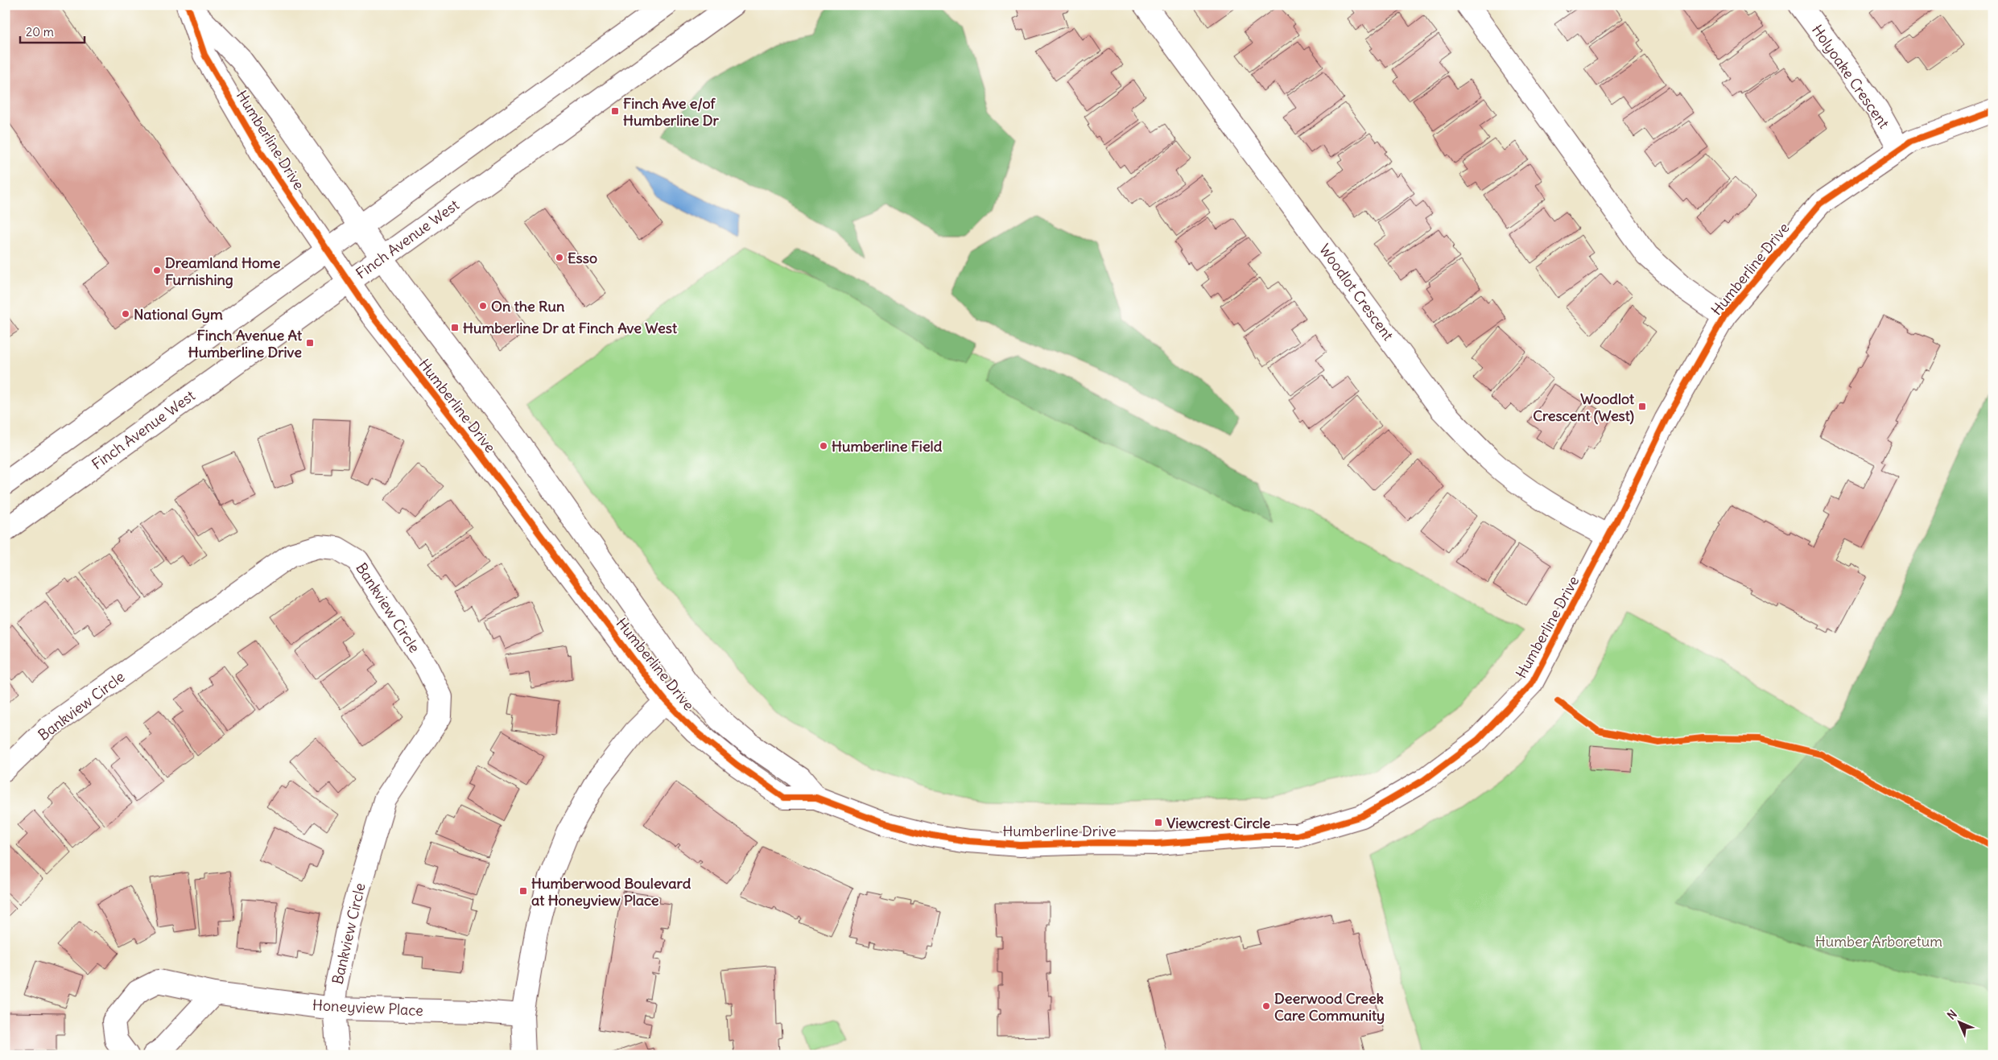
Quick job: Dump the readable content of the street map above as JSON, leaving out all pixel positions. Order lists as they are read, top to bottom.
{
  "streets": {
    "street": [
      "Holyoake Crescent",
      "Humberline Drive",
      "Finch Avenue West",
      "Woodlot Crescent",
      "Bankview Circle",
      "Honeyview Place"
    ]
  },
  "crossings": [
    ["Holyoake Crescent", "Humberline Drive"],
    ["Humberline Drive", "Finch Avenue West"],
    ["Humberline Drive", "Woodlot Crescent"],
    ["Bankview Circle", "Honeyview Place"]
  ],
  "parks": ["Humber Arboretum"],
  "places": {
    "transit": [
      "Finch Ave e/of Humberline Dr",
      "Humberline Dr at Finch Ave West",
      "Finch Avenue At Humberline Drive",
      "Woodlot Crescent (West)",
      "Viewcrest Circle",
      "Humberwood Boulevard at Honeyview Place"
    ],
    "other": [
      "Esso",
      "Dreamland Home Furnishing",
      "On the Run",
      "National Gym",
      "Humberline Field",
      "Deerwood Creek Care Community"
    ]
  },
  "scale_bar": "20 m",
  "north": "top left"
}
